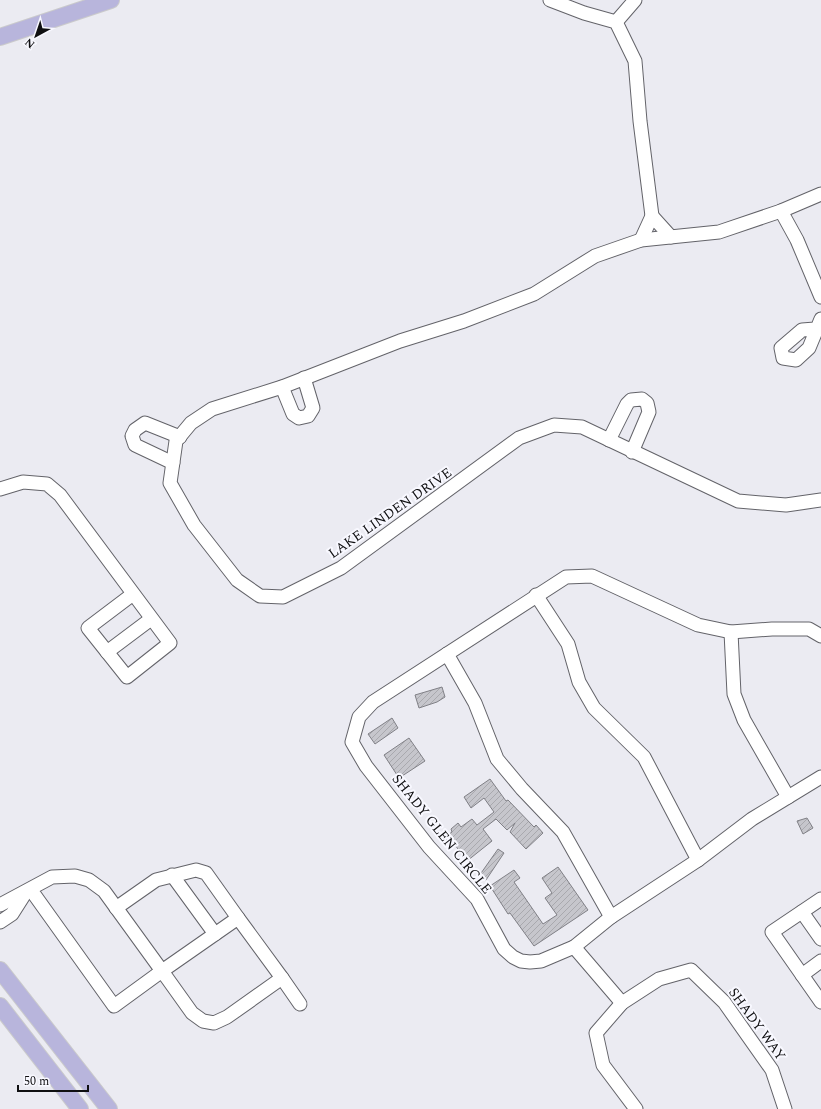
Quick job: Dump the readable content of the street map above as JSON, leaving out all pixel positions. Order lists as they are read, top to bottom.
{
  "streets": {
    "street": ["LAKE LINDEN DRIVE", "SHADY GLEN CIRCLE", "SHADY WAY"]
  },
  "scale_bar": "50 m",
  "north": "bottom left"
}
